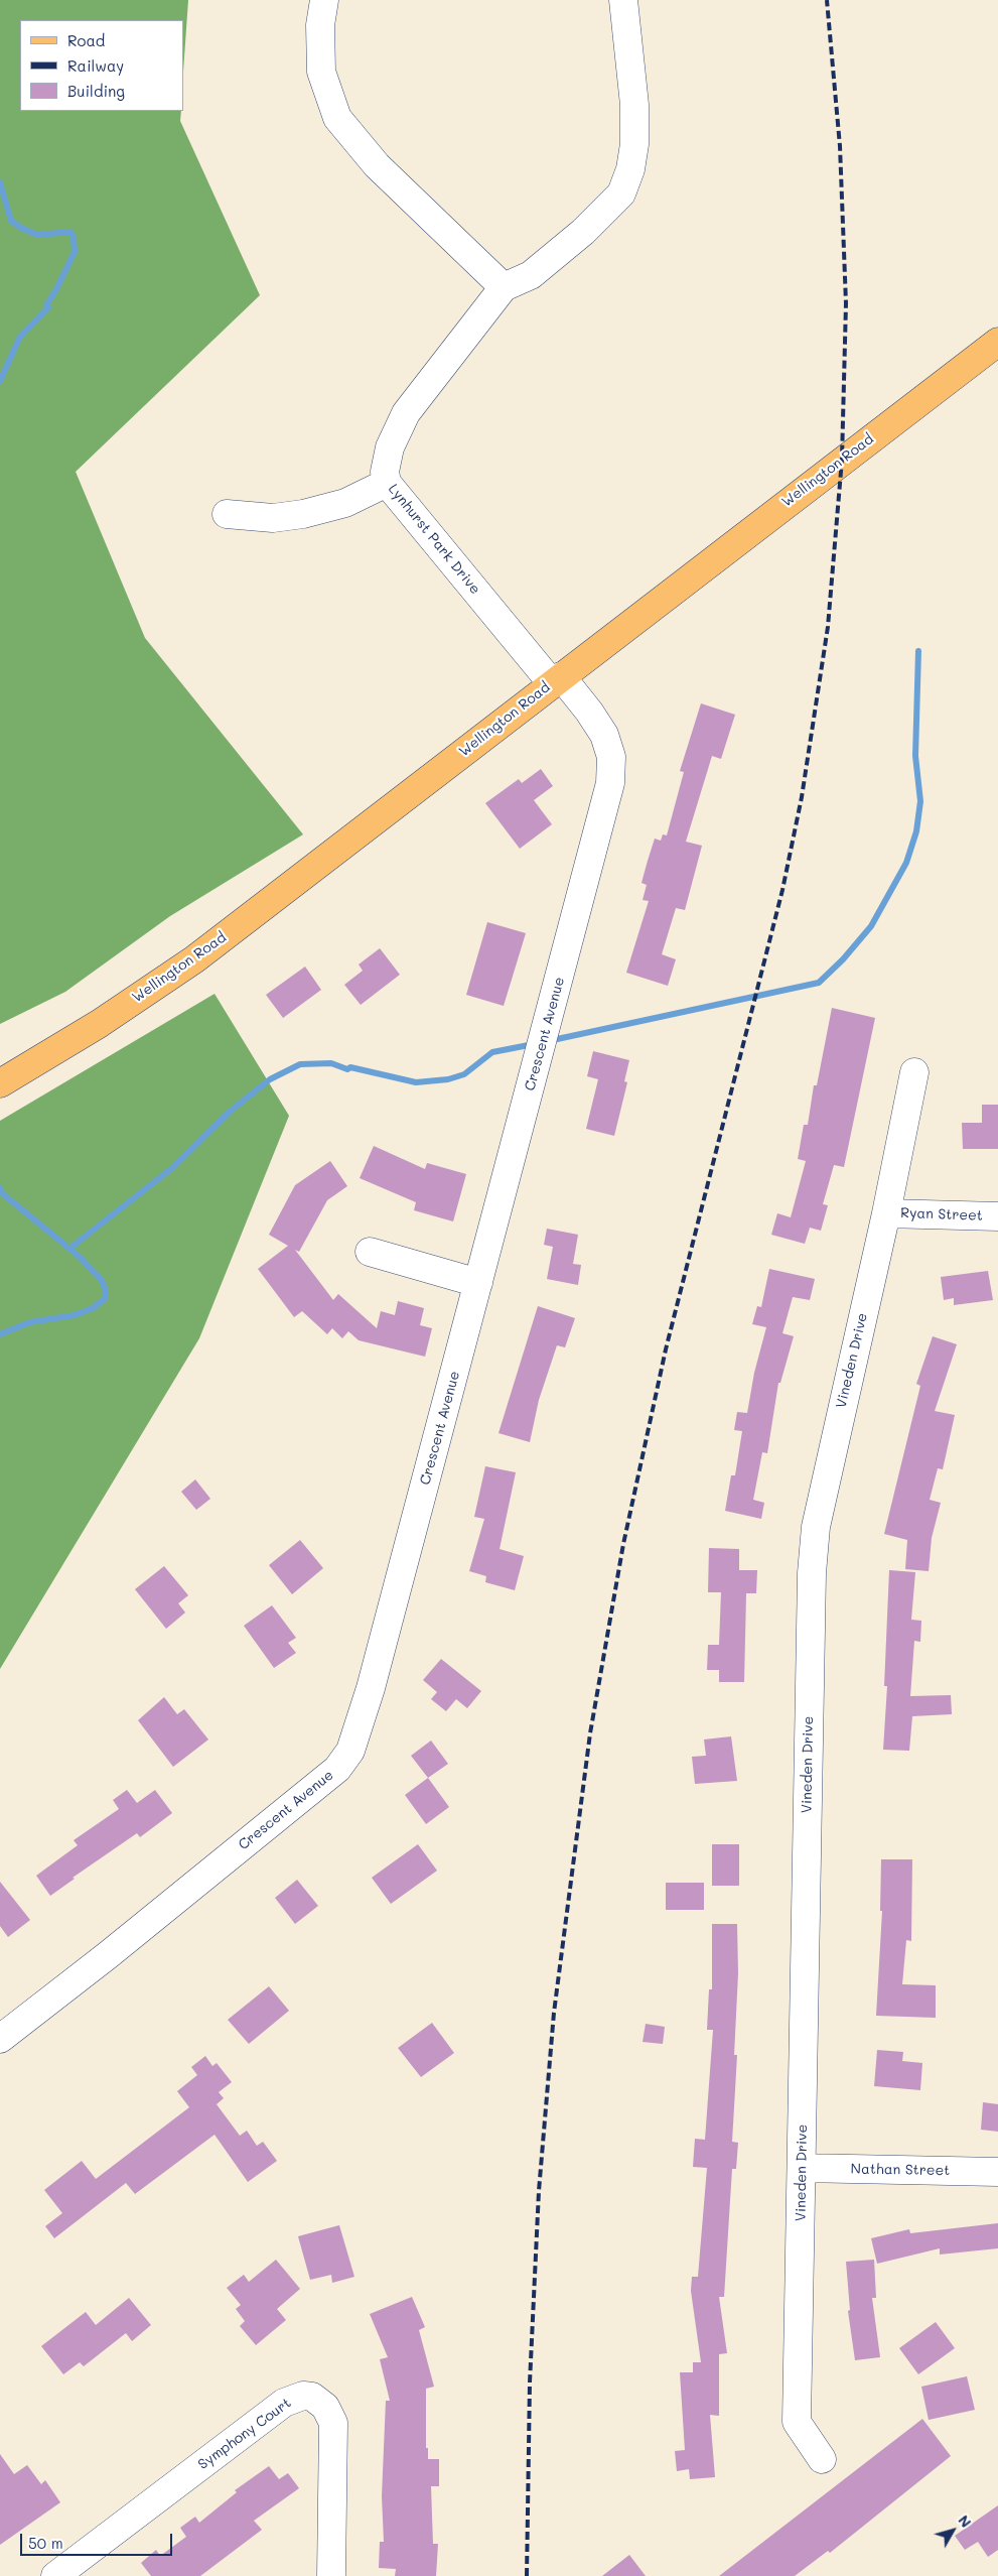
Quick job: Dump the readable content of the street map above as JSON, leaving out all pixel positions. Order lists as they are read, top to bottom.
{
  "streets": {
    "main road": ["Wellington Road"],
    "street": [
      "Lynhurst Park Drive",
      "Crescent Avenue",
      "Ryan Street",
      "Vineden Drive",
      "Nathan Street",
      "Symphony Court"
    ]
  },
  "crossings": [
    ["Wellington Road", "Lynhurst Park Drive"],
    ["Wellington Road", "Crescent Avenue"],
    ["Lynhurst Park Drive", "Crescent Avenue"],
    ["Ryan Street", "Vineden Drive"],
    ["Vineden Drive", "Nathan Street"]
  ],
  "legend": ["Road", "Railway", "Building"],
  "scale_bar": "50 m",
  "north": "top right"
}
